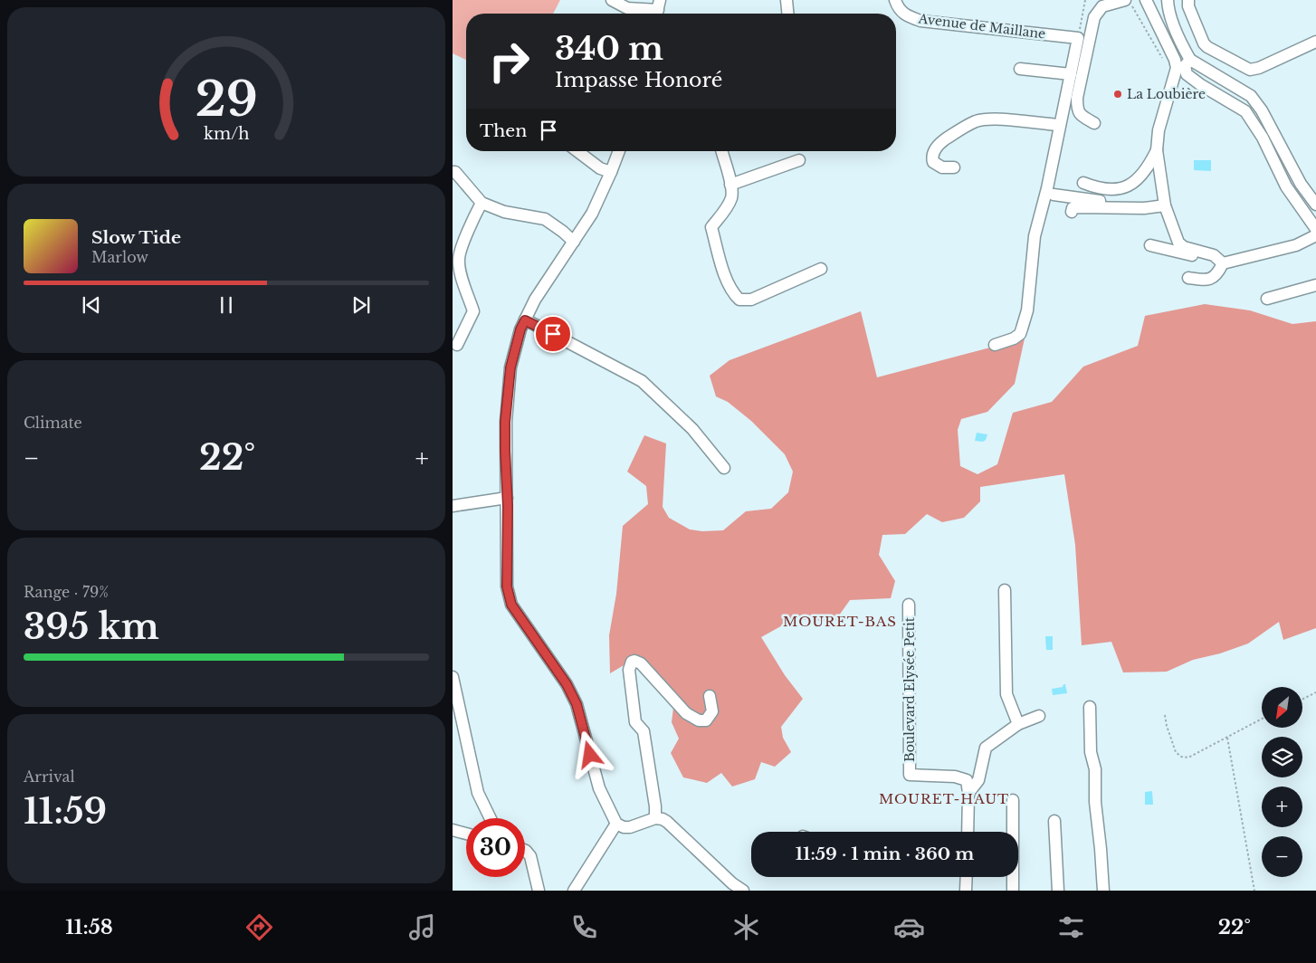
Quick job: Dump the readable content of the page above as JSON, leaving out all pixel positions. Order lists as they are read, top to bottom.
{
  "streets": {
    "street": ["Avenue de Maillane", "Boulevard Elysée Petit"]
  },
  "districts": ["MOURET-BAS", "MOURET-HAUT"],
  "places": ["La Loubière"],
  "north": "bottom left",
  "page": {
    "turn": ["340 m", "Impasse Honoré"],
    "then": "Then",
    "song": ["Slow Tide", "Marlow"],
    "tile": [
      "Climate",
      ["Range · 79%", "395 km"],
      ["Arrival", "11:59"]
    ],
    "heat": ["−", "22°", "+"],
    "map_buttons": ["+", "−"],
    "limit": "30",
    "trip": "11:59 · 1 min · 360 m",
    "tabs": ["11:58", "22°"],
    "gauge": ["29", "km/h"]
  }
}
